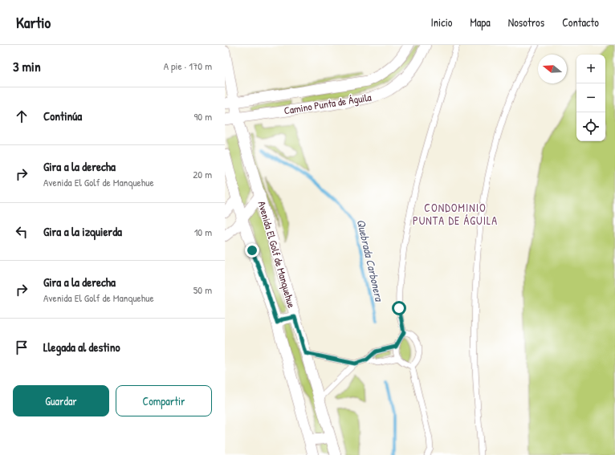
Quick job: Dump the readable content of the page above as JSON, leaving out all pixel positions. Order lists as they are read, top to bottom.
{
  "streets": {
    "street": ["Camino Punta de Águila", "Avenida El Golf de Manquehue"]
  },
  "crossings": [
    ["Camino Punta de Águila", "Avenida El Golf de Manquehue"]
  ],
  "districts": ["CONDOMINIO PUNTA DE ÁGUILA"],
  "water": ["Quebrada Carbonera"],
  "north": "left",
  "page": {
    "header": "Kartio",
    "nav": [
      "Inicio",
      "Mapa",
      "Nosotros",
      "Contacto"
    ],
    "heading": ["3 min", "A pie · 170 m"],
    "map_buttons": ["+", "−"],
    "list": [
      ["Continúa", "90 m"],
      ["Gira a la derecha", "Avenida El Golf de Manquehue", "20 m"],
      ["Gira a la izquierda", "10 m"],
      ["Gira a la derecha", "Avenida El Golf de Manquehue", "50 m"],
      "Llegada al destino"
    ],
    "buttons": ["Guardar", "Compartir"]
  }
}
